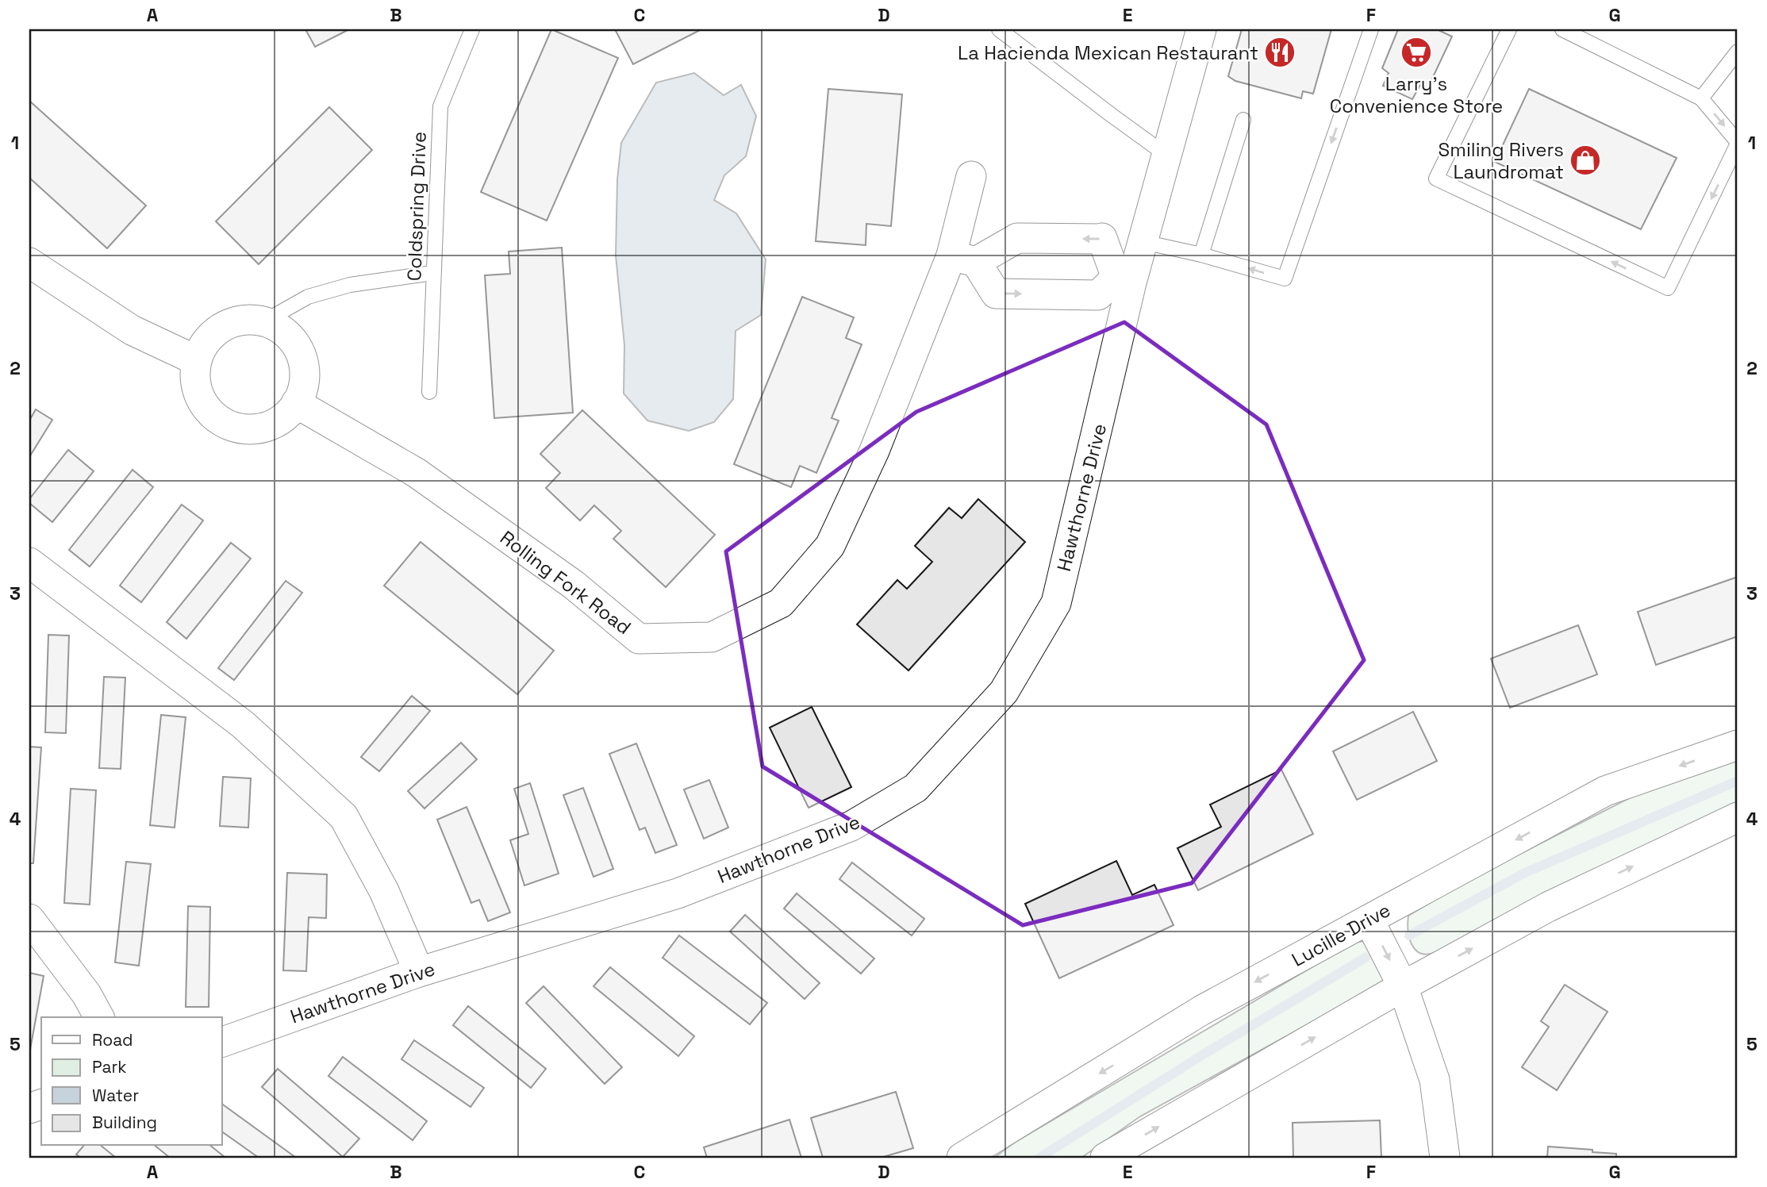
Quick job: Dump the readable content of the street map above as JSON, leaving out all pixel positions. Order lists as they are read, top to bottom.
{
  "streets": {
    "street": ["Hawthorne Drive", "Rolling Fork Road", "Lucille Drive"],
    "lane": ["Coldspring Drive"]
  },
  "places": {
    "restaurant": ["La Hacienda Mexican Restaurant"],
    "supermarket": ["Larry's Convenience Store"],
    "shop": ["Smiling Rivers Laundromat"]
  },
  "legend": [
    "Road",
    "Park",
    "Water",
    "Building"
  ],
  "grid": {
    "columns": [
      "A",
      "B",
      "C",
      "D",
      "E",
      "F",
      "G"
    ],
    "rows": [
      "1",
      "2",
      "3",
      "4",
      "5"
    ]
  }
}
